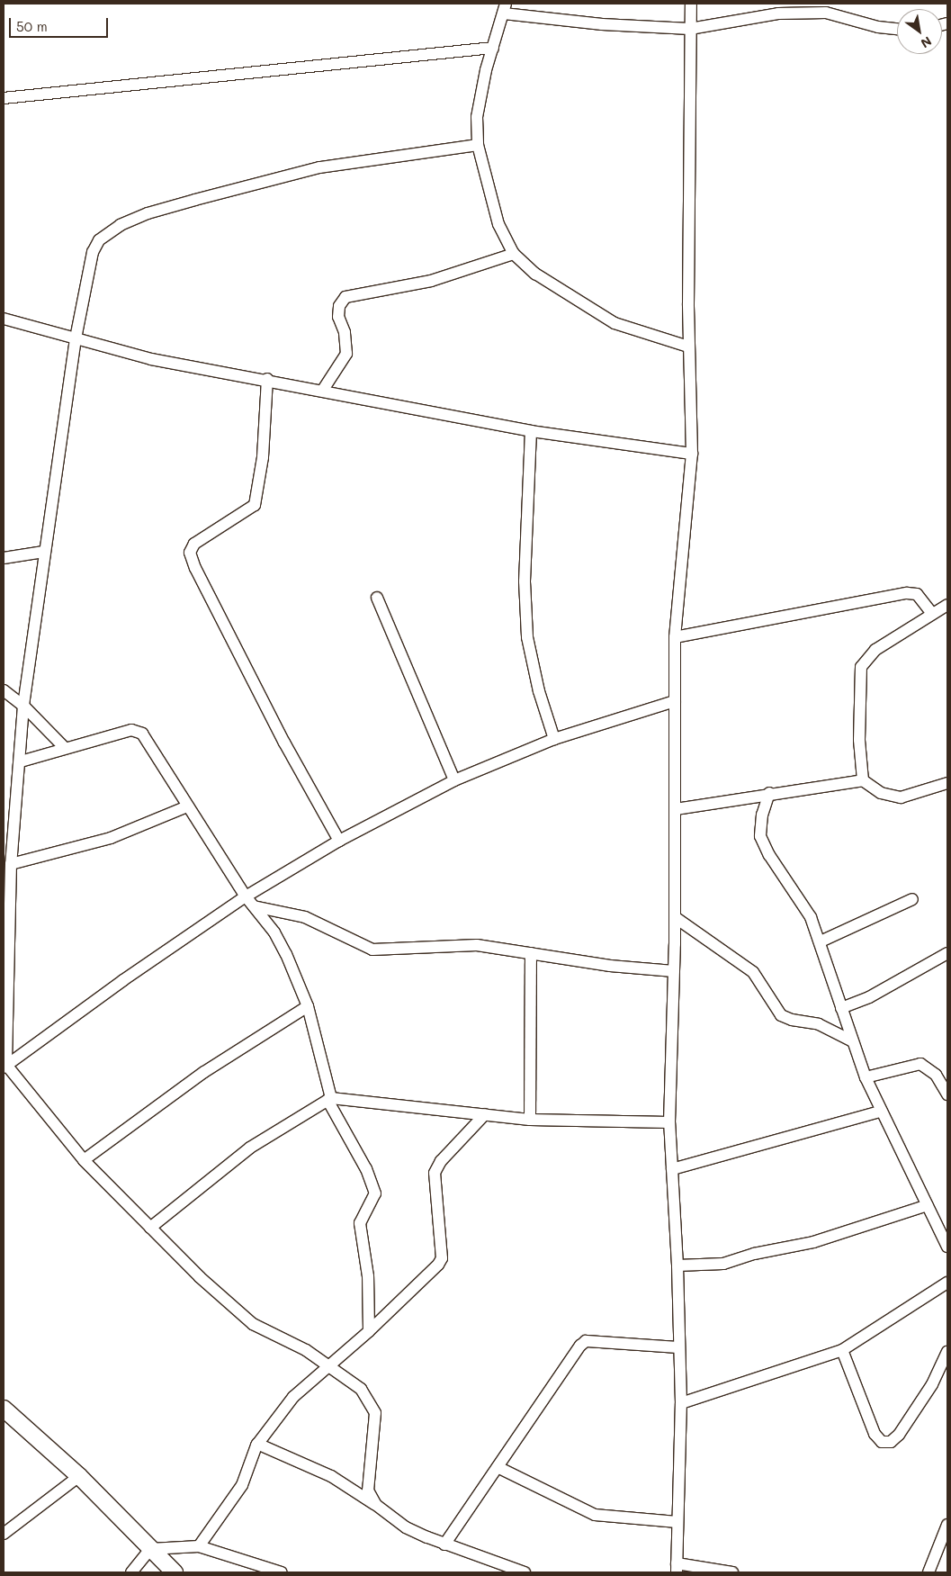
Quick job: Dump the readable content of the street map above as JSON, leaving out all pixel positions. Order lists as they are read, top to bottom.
{
  "scale_bar": "50 m",
  "north": "bottom right"
}
